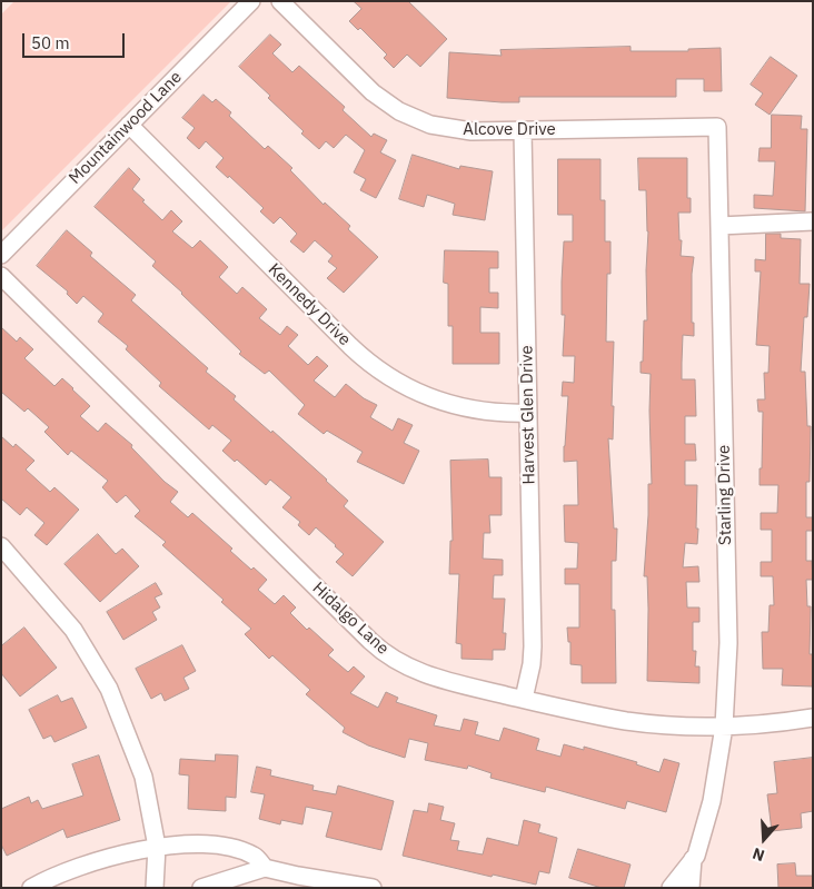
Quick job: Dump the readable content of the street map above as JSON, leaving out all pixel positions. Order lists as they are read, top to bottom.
{
  "streets": {
    "street": [
      "Mountainwood Lane",
      "Alcove Drive",
      "Kennedy Drive",
      "Harvest Glen Drive",
      "Starling Drive",
      "Hidalgo Lane"
    ]
  },
  "crossings": [
    ["Mountainwood Lane", "Kennedy Drive"],
    ["Alcove Drive", "Harvest Glen Drive"],
    ["Alcove Drive", "Starling Drive"],
    ["Kennedy Drive", "Harvest Glen Drive"],
    ["Harvest Glen Drive", "Hidalgo Lane"],
    ["Starling Drive", "Hidalgo Lane"]
  ],
  "scale_bar": "50 m",
  "north": "bottom"
}
